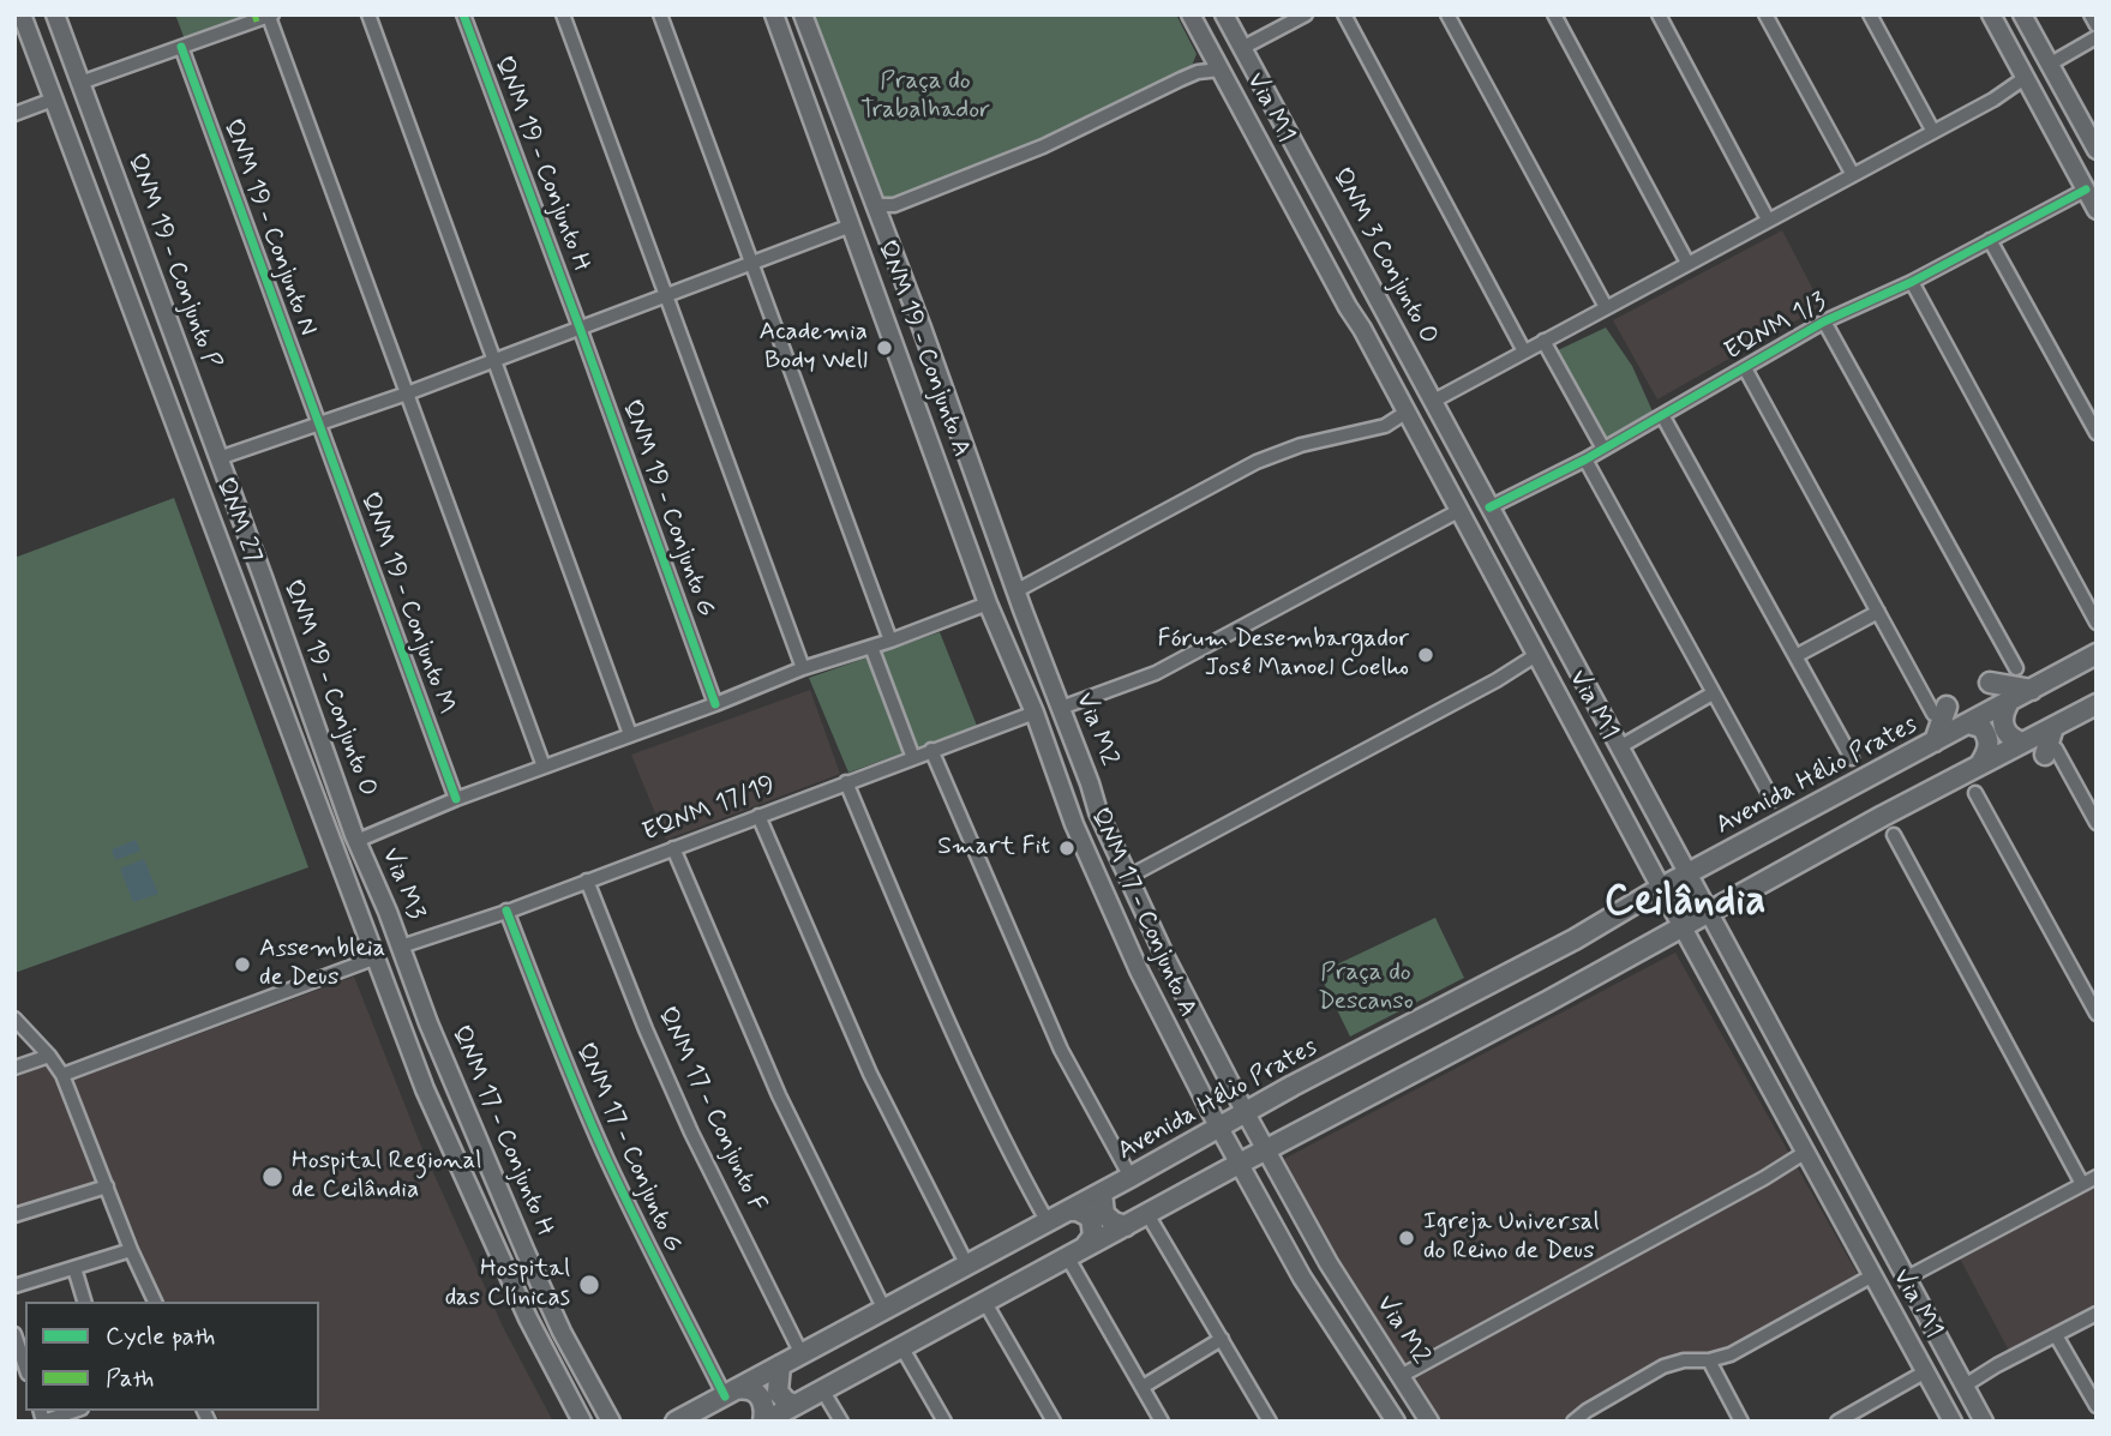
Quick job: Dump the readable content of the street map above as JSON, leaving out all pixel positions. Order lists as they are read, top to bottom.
{
  "streets": {
    "main road": [
      "Via M1",
      "QNM 3 Conjunto O",
      "QNM 19 - Conjunto P",
      "QNM 19 - Conjunto A",
      "QNM 27",
      "QNM 19 - Conjunto O",
      "Via M2",
      "Avenida Hélio Prates",
      "Via M3",
      "QNM 17 - Conjunto A",
      "QNM 17 - Conjunto H"
    ],
    "street": [
      "QNM 19 - Conjunto H",
      "QNM 19 - Conjunto N",
      "EQNM 1/3",
      "QNM 19 - Conjunto G",
      "QNM 19 - Conjunto M",
      "EQNM 17/19",
      "QNM 17 - Conjunto F",
      "QNM 17 - Conjunto G"
    ]
  },
  "crossings": [
    ["Via M1", "QNM 3 Conjunto O"],
    ["Via M1", "EQNM 1/3"],
    ["Via M1", "Avenida Hélio Prates"],
    ["QNM 19 - Conjunto H", "QNM 19 - Conjunto A"],
    ["QNM 19 - Conjunto H", "QNM 19 - Conjunto G"],
    ["QNM 19 - Conjunto N", "QNM 19 - Conjunto A"],
    ["QNM 19 - Conjunto N", "QNM 19 - Conjunto M"],
    ["QNM 19 - Conjunto P", "QNM 19 - Conjunto A"],
    ["QNM 19 - Conjunto P", "QNM 19 - Conjunto O"],
    ["QNM 19 - Conjunto A", "QNM 19 - Conjunto G"],
    ["QNM 19 - Conjunto A", "QNM 19 - Conjunto M"],
    ["QNM 19 - Conjunto A", "QNM 19 - Conjunto O"],
    ["QNM 19 - Conjunto A", "Via M2"],
    ["QNM 19 - Conjunto O", "Via M3"],
    ["Via M2", "Avenida Hélio Prates"],
    ["Via M2", "EQNM 17/19"],
    ["Via M2", "QNM 17 - Conjunto A"],
    ["Avenida Hélio Prates", "QNM 17 - Conjunto A"],
    ["Avenida Hélio Prates", "QNM 17 - Conjunto F"],
    ["Avenida Hélio Prates", "QNM 17 - Conjunto G"],
    ["EQNM 17/19", "Via M3"],
    ["EQNM 17/19", "QNM 17 - Conjunto A"],
    ["EQNM 17/19", "QNM 17 - Conjunto F"],
    ["EQNM 17/19", "QNM 17 - Conjunto H"],
    ["EQNM 17/19", "QNM 17 - Conjunto G"],
    ["Via M3", "QNM 17 - Conjunto H"]
  ],
  "districts": ["Ceilândia"],
  "parks": ["Praça do Trabalhador", "Praça do Descanso"],
  "places": [
    "Academia Body Well",
    "Fórum Desembargador José Manoel Coelho",
    "Smart Fit",
    "Assembleia de Deus",
    "Hospital Regional de Ceilândia",
    "Igreja Universal do Reino de Deus",
    "Hospital das Clínicas"
  ],
  "legend": ["Cycle path", "Path"]
}
